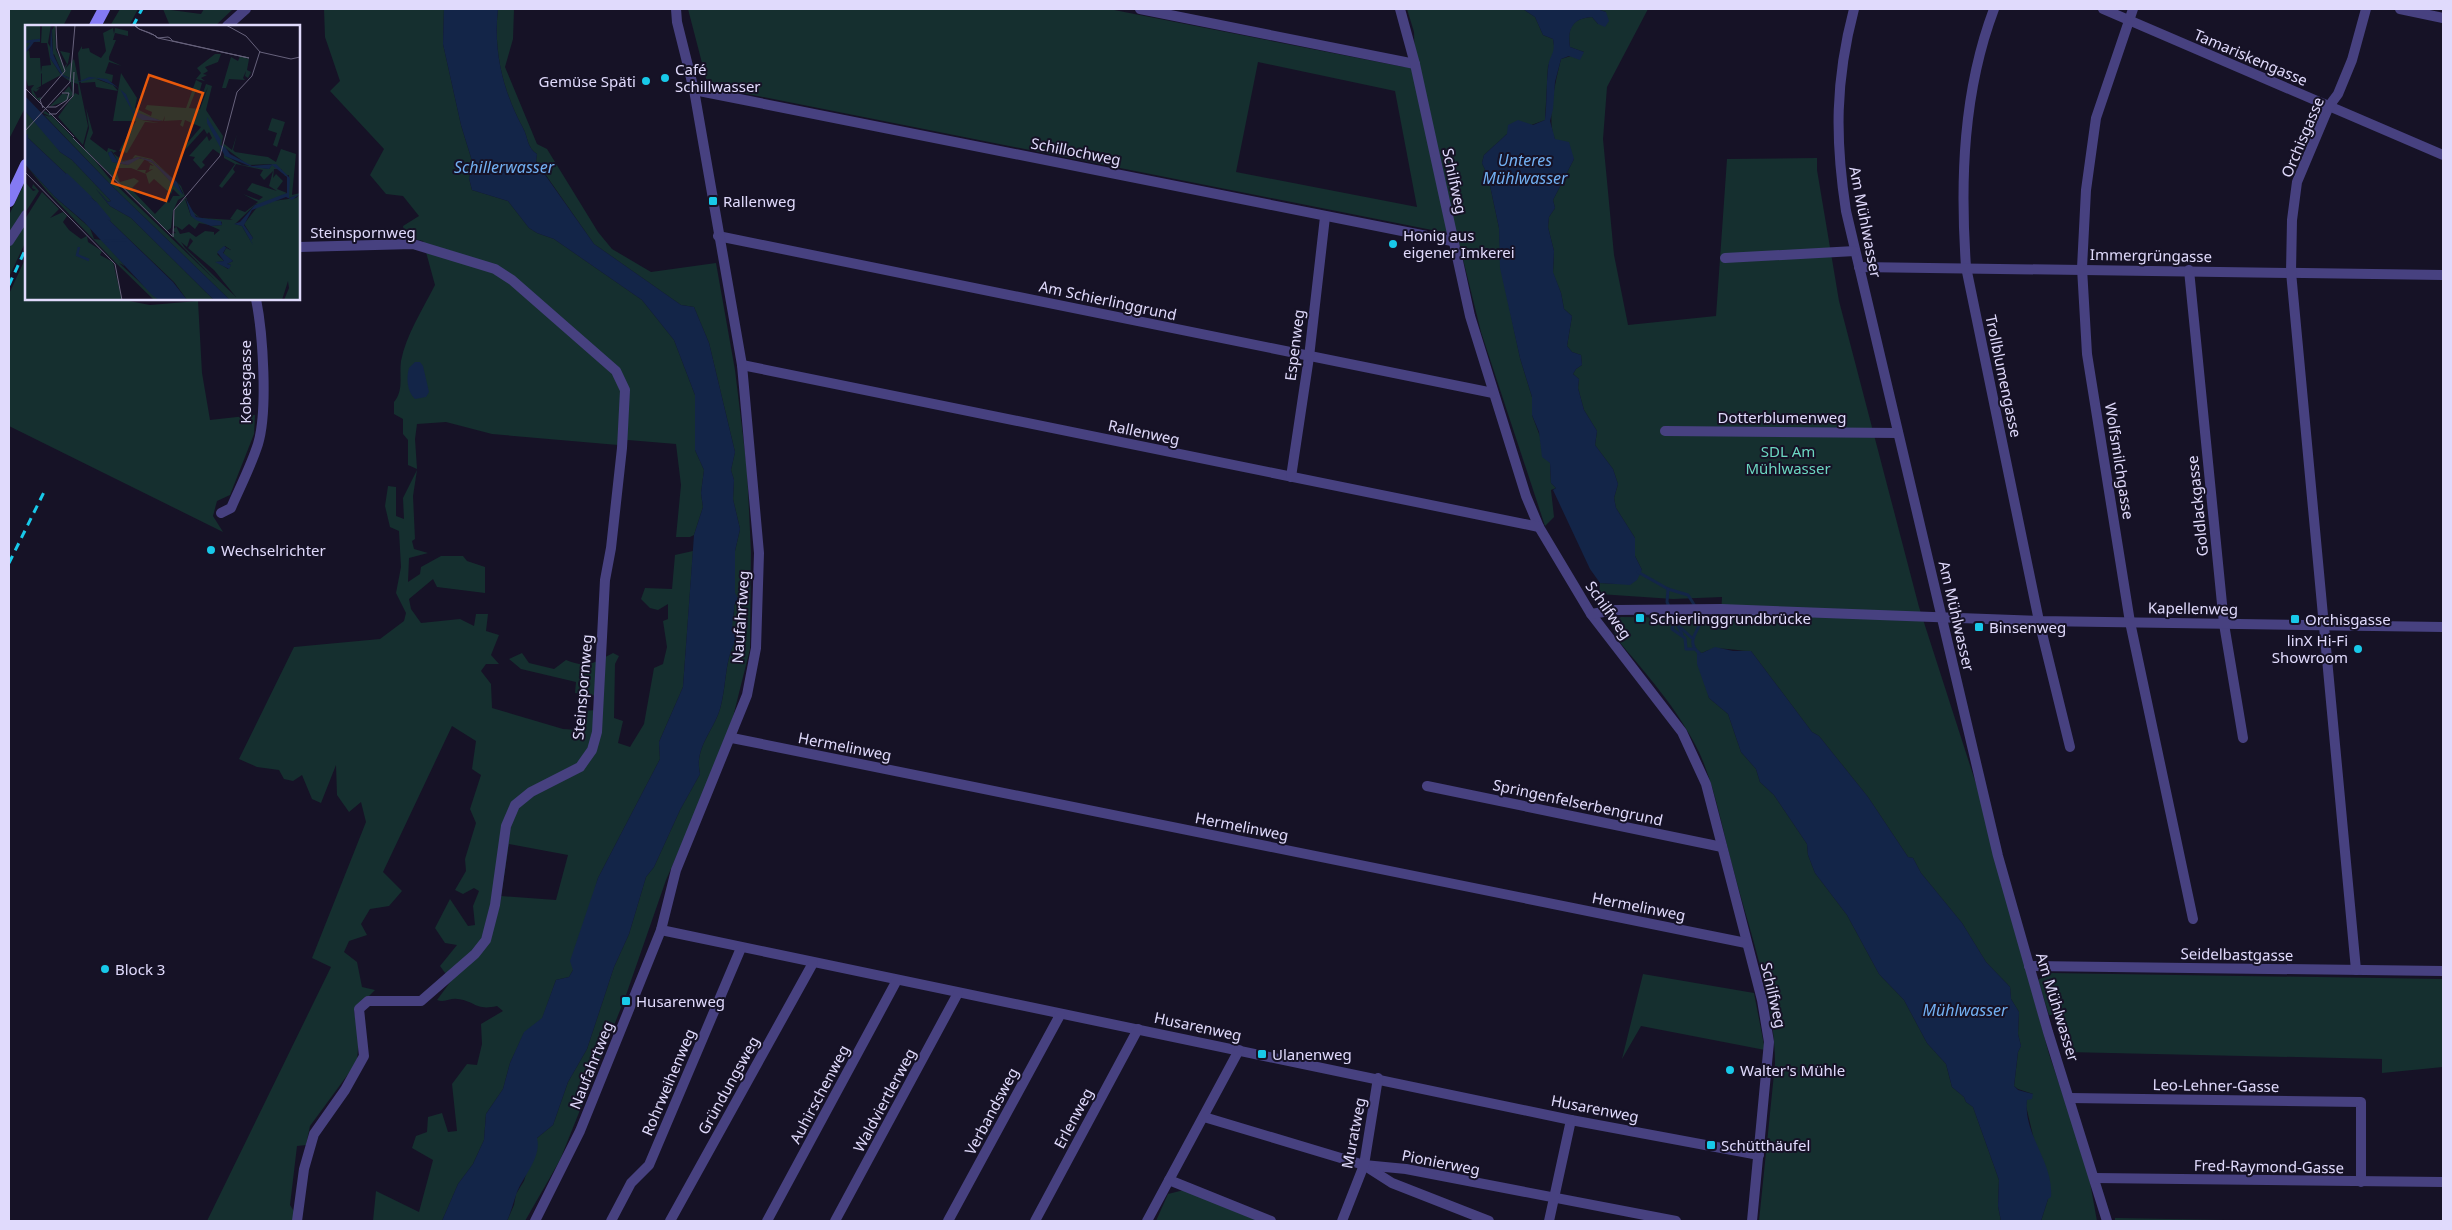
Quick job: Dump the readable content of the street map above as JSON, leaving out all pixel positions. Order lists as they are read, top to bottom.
{
  "streets": {
    "street": [
      "Tamariskengasse",
      "Orchisgasse",
      "Schillochweg",
      "Schilfweg",
      "Am Mühlwasser",
      "Steinspornweg",
      "Immergrüngasse",
      "Am Schierlinggrund",
      "Espenweg",
      "Trollblumengasse",
      "Kobesgasse",
      "Dotterblumenweg",
      "Rallenweg",
      "Wolfsmilchgasse",
      "Goldlackgasse",
      "Kapellenweg",
      "Naufahrtweg",
      "Hermelinweg",
      "Springenfelserbengrund",
      "Seidelbastgasse",
      "Husarenweg",
      "Rohrweihenweg",
      "Gründungsweg",
      "Leo-Lehner-Gasse",
      "Auhirschenweg",
      "Waldviertlerweg",
      "Verbandsweg",
      "Erlenweg",
      "Muratweg",
      "Pionierweg",
      "Fred-Raymond-Gasse"
    ]
  },
  "crossings": [
    ["Tamariskengasse", "Orchisgasse"],
    ["Tamariskengasse", "Wolfsmilchgasse"],
    ["Orchisgasse", "Immergrüngasse"],
    ["Orchisgasse", "Kapellenweg"],
    ["Orchisgasse", "Seidelbastgasse"],
    ["Schillochweg", "Schilfweg"],
    ["Schillochweg", "Espenweg"],
    ["Schillochweg", "Naufahrtweg"],
    ["Schilfweg", "Am Schierlinggrund"],
    ["Schilfweg", "Rallenweg"],
    ["Schilfweg", "Hermelinweg"],
    ["Schilfweg", "Springenfelserbengrund"],
    ["Schilfweg", "Husarenweg"],
    ["Am Mühlwasser", "Immergrüngasse"],
    ["Am Mühlwasser", "Dotterblumenweg"],
    ["Am Mühlwasser", "Kapellenweg"],
    ["Am Mühlwasser", "Seidelbastgasse"],
    ["Am Mühlwasser", "Leo-Lehner-Gasse"],
    ["Am Mühlwasser", "Fred-Raymond-Gasse"],
    ["Immergrüngasse", "Trollblumengasse"],
    ["Immergrüngasse", "Wolfsmilchgasse"],
    ["Immergrüngasse", "Goldlackgasse"],
    ["Am Schierlinggrund", "Espenweg"],
    ["Am Schierlinggrund", "Naufahrtweg"],
    ["Espenweg", "Rallenweg"],
    ["Trollblumengasse", "Kapellenweg"],
    ["Rallenweg", "Naufahrtweg"],
    ["Wolfsmilchgasse", "Kapellenweg"],
    ["Goldlackgasse", "Kapellenweg"],
    ["Naufahrtweg", "Hermelinweg"],
    ["Naufahrtweg", "Husarenweg"],
    ["Husarenweg", "Rohrweihenweg"],
    ["Husarenweg", "Gründungsweg"],
    ["Husarenweg", "Auhirschenweg"],
    ["Husarenweg", "Waldviertlerweg"],
    ["Husarenweg", "Verbandsweg"],
    ["Husarenweg", "Erlenweg"],
    ["Husarenweg", "Muratweg"],
    ["Leo-Lehner-Gasse", "Fred-Raymond-Gasse"],
    ["Muratweg", "Pionierweg"]
  ],
  "water": ["Unteres Mühlwasser", "Schillerwasser", "Mühlwasser"],
  "parks": ["SDL Am Mühlwasser"],
  "places": {
    "other": [
      "Café Schillwasser",
      "Gemüse Späti",
      "Honig aus eigener Imkerei",
      "Wechselrichter",
      "linX Hi-Fi Showroom",
      "Block 3",
      "Walter's Mühle"
    ],
    "transit": [
      "Rallenweg",
      "Schierlinggrundbrücke",
      "Orchisgasse",
      "Binsenweg",
      "Husarenweg",
      "Ulanenweg",
      "Schütthäufel"
    ]
  }
}
